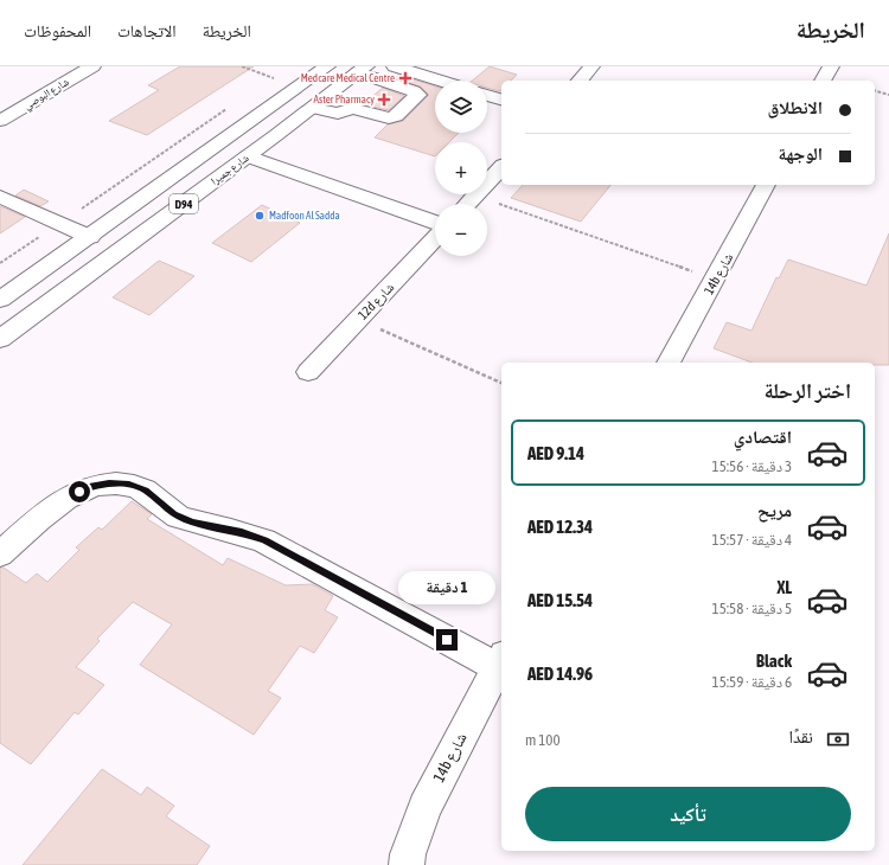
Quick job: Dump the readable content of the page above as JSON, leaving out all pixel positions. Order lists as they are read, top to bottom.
{
  "streets": {
    "street": [
      "شارع البوصي",
      "شارع جميرا",
      "D94",
      "14b شارع",
      "12d شارع"
    ]
  },
  "places": {
    "health": ["Medcare Medical Centre", "Aster Pharmacy"],
    "other": ["Madfoon Al Sadda"]
  },
  "page": {
    "header": "الخريطة",
    "nav": ["الخريطة", "الاتجاهات", "المحفوظات"],
    "map_buttons": ["+", "−"],
    "banner": ["الانطلاق", "الوجهة"],
    "heading": "اختر الرحلة",
    "list": [
      {
        "name": "اقتصادي",
        "note": "3 دقيقة · 15:56",
        "value": "AED 9.14"
      },
      {
        "name": "مريح",
        "note": "4 دقيقة · 15:57",
        "value": "AED 12.34"
      },
      {
        "name": "XL",
        "note": "5 دقيقة · 15:58",
        "value": "AED 15.54"
      },
      {
        "name": "Black",
        "note": "6 دقيقة · 15:59",
        "value": "AED 14.96"
      }
    ],
    "bubble": "1 دقيقة",
    "pay": ["نقدًا", "100 m"],
    "buttons": "تأكيد"
  }
}
